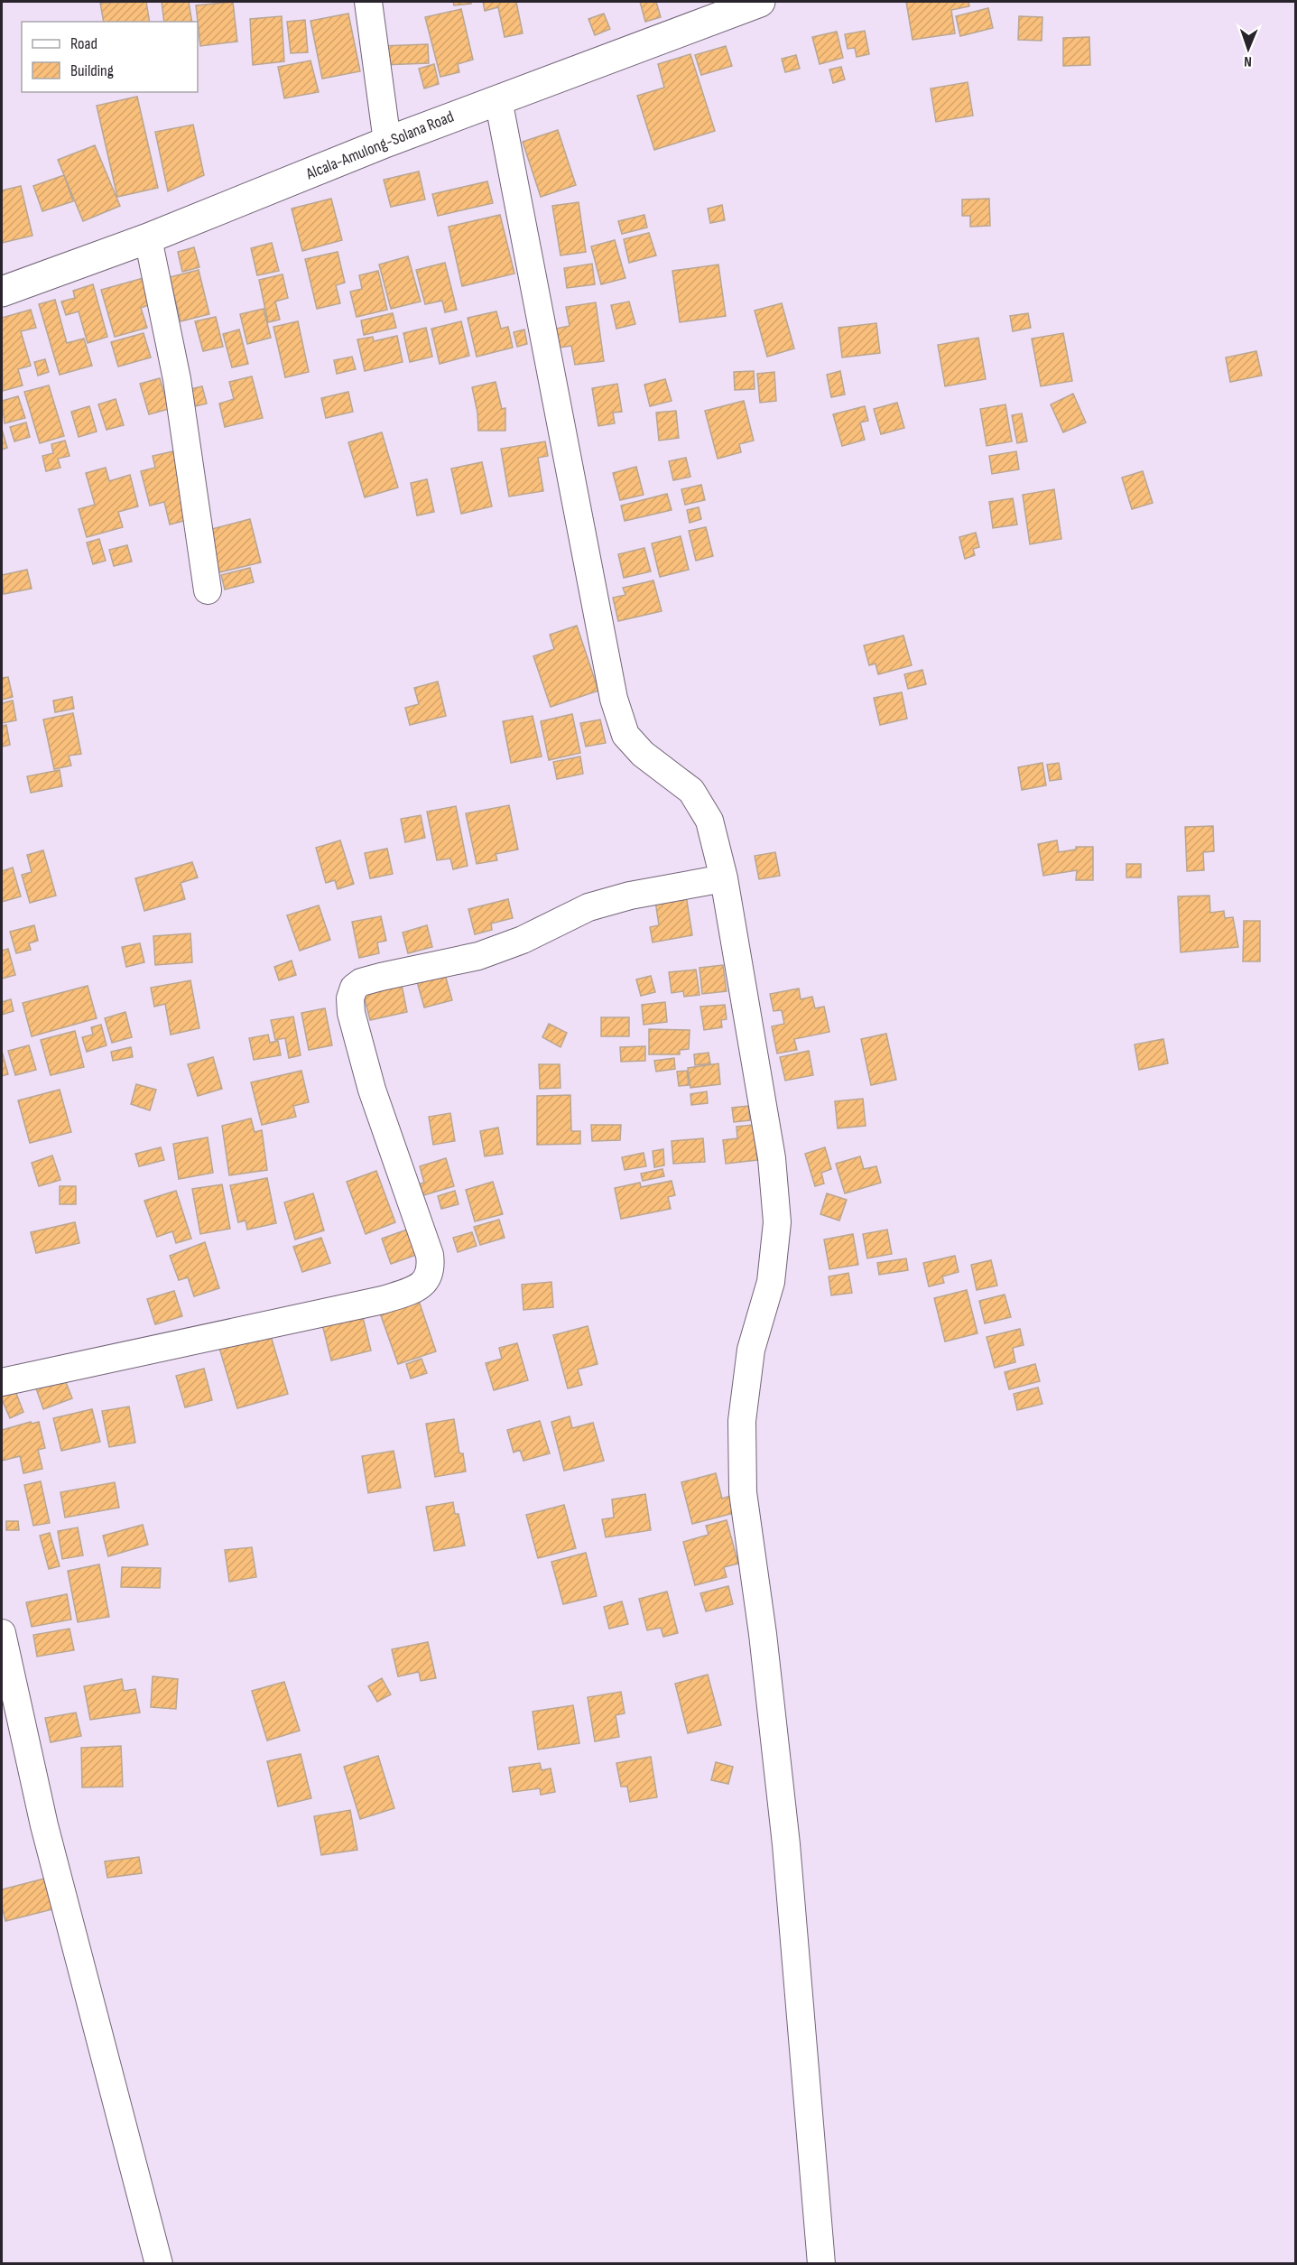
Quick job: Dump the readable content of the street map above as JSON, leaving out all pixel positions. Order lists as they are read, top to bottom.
{
  "streets": {
    "main road": ["Alcala-Amulong-Solana Road"]
  },
  "legend": ["Road", "Building"],
  "north": "bottom"
}
